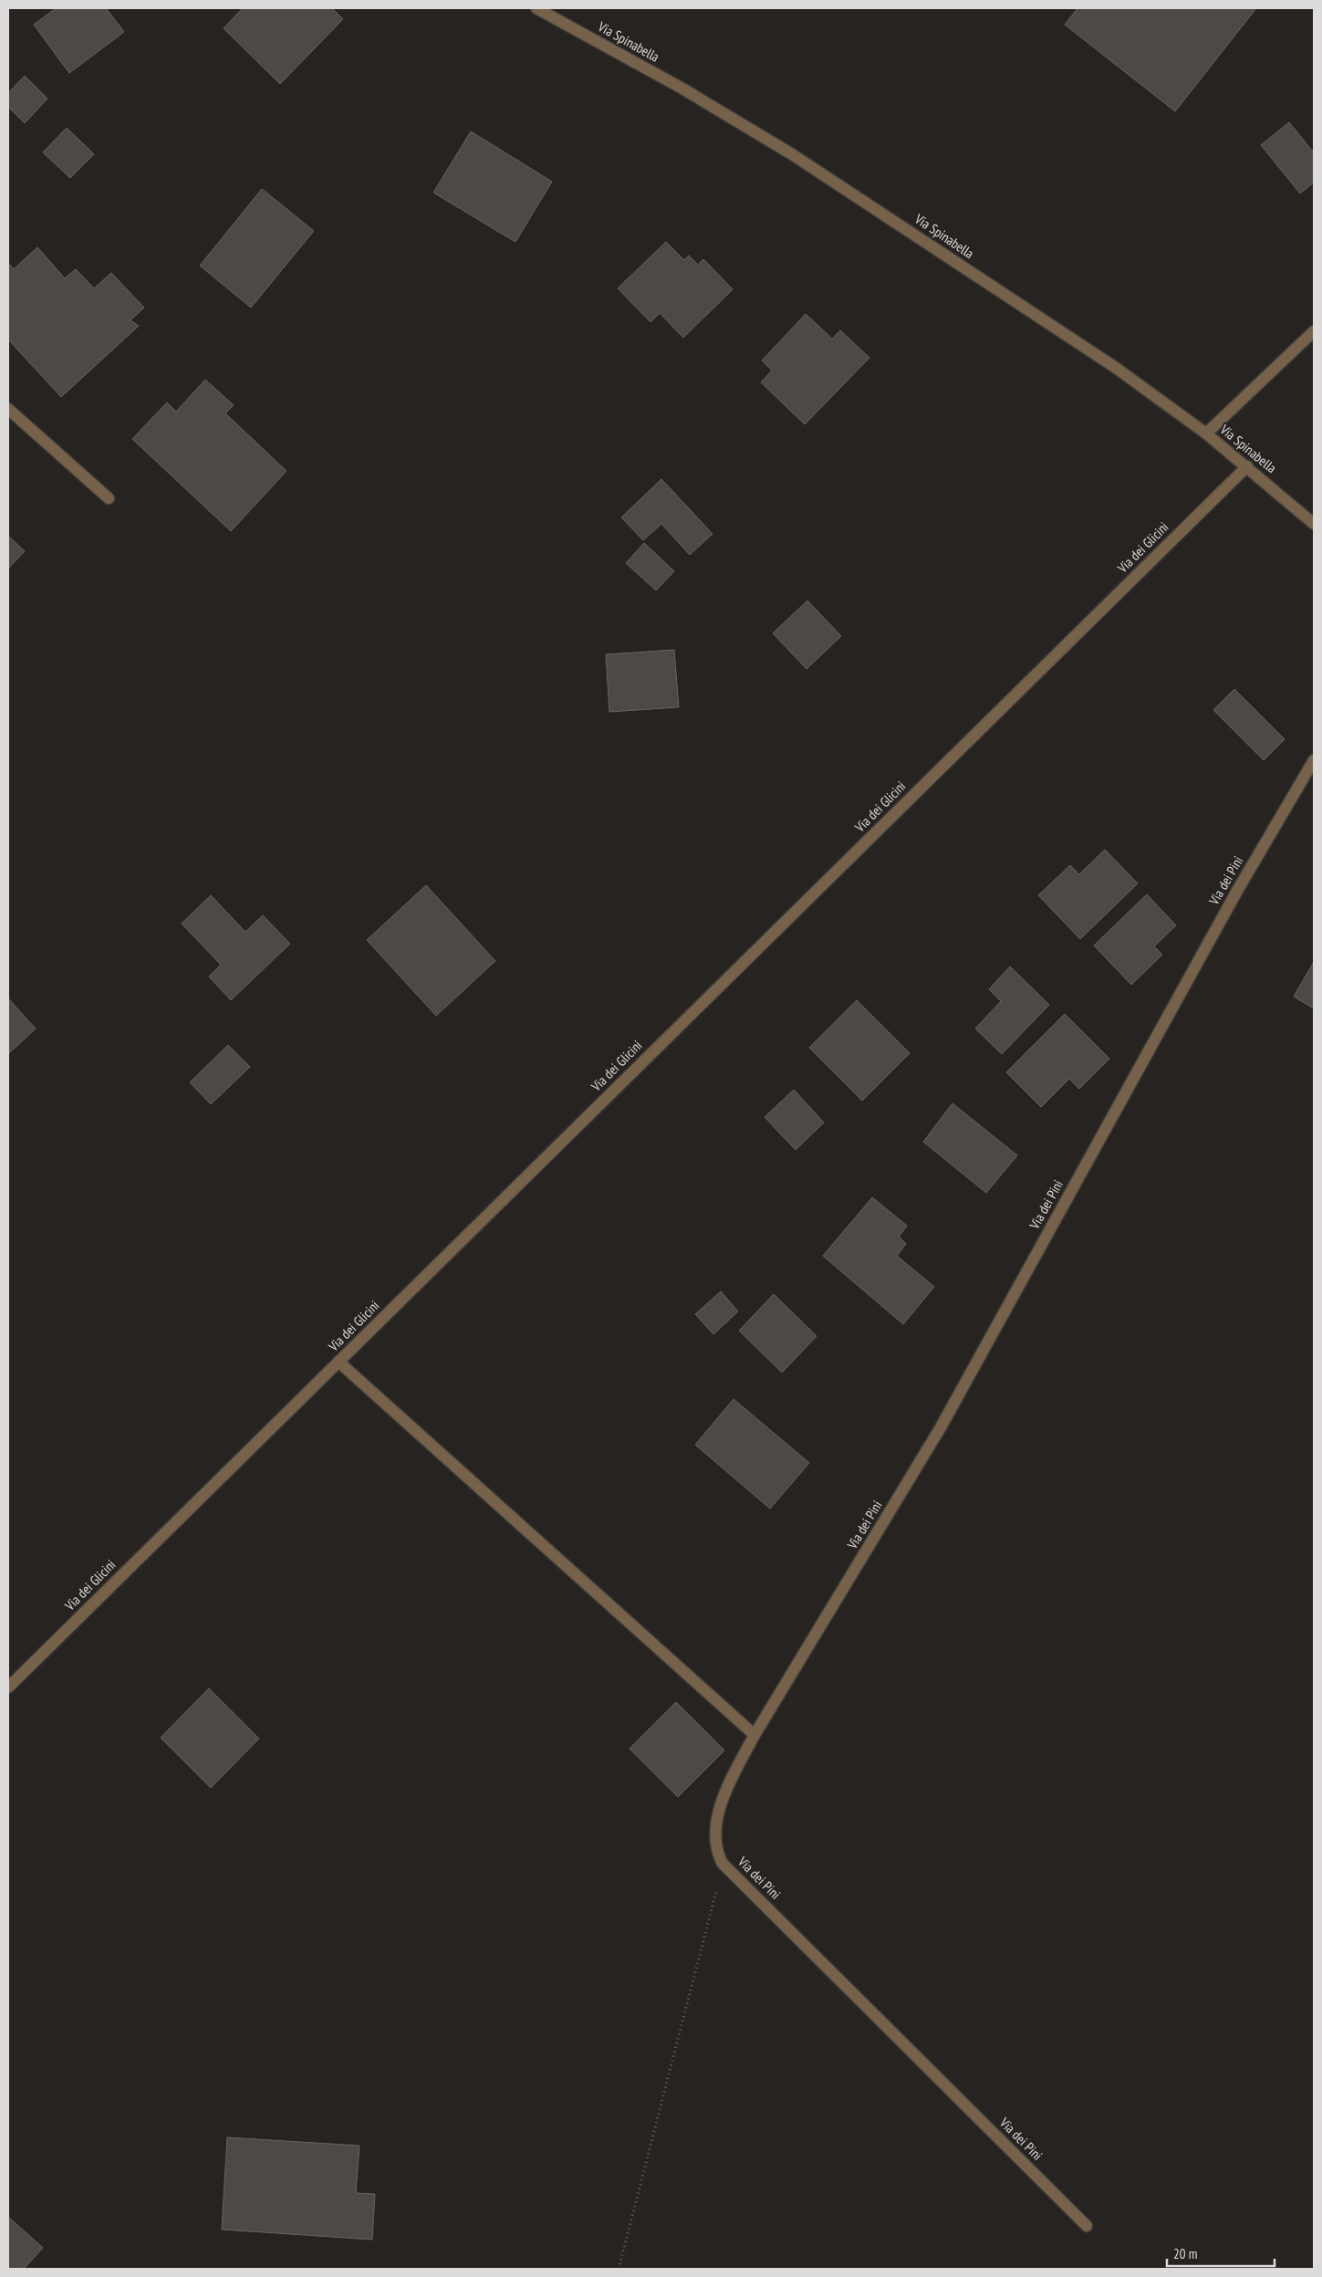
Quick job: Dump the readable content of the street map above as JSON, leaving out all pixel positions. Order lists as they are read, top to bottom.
{
  "streets": {
    "street": ["Via Spinabella", "Via dei Glicini", "Via dei Pini"]
  },
  "crossings": [
    ["Via Spinabella", "Via dei Glicini"]
  ],
  "scale_bar": "20 m"
}
